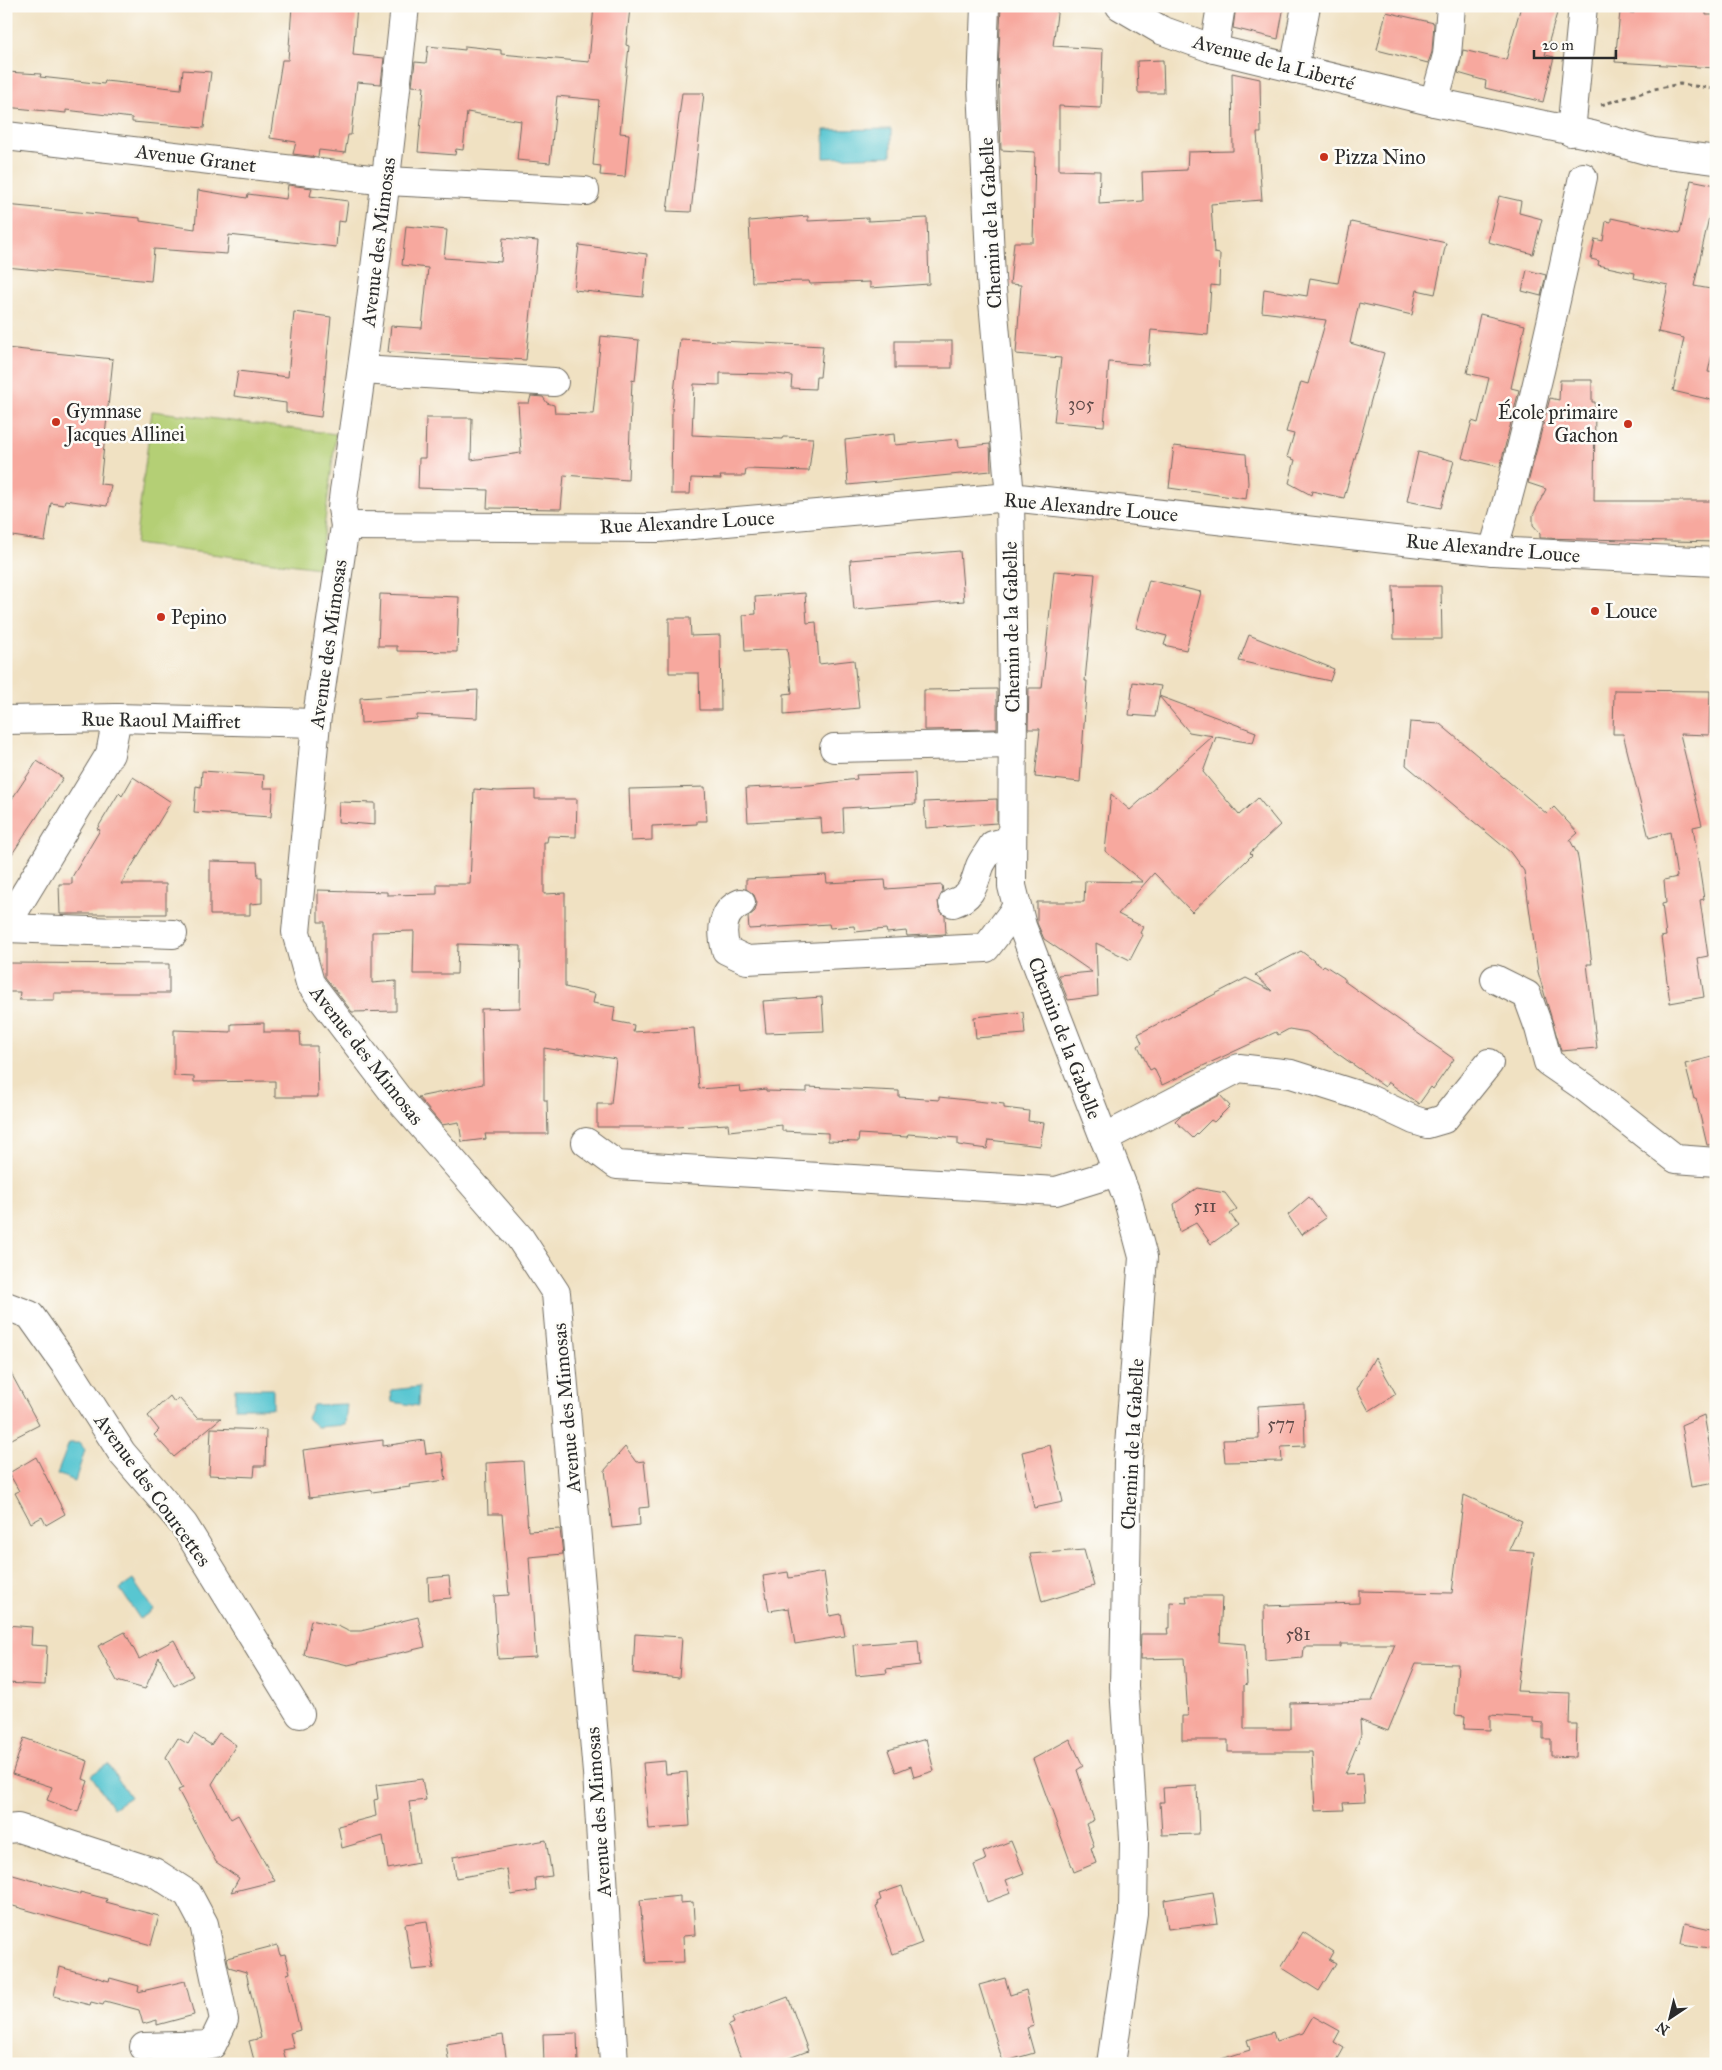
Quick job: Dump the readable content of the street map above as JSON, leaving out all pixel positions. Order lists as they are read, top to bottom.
{
  "streets": {
    "street": [
      "Avenue de la Liberté",
      "Avenue Granet",
      "Chemin de la Gabelle",
      "Avenue des Mimosas",
      "Rue Alexandre Louce",
      "Rue Raoul Maiffret",
      "Avenue des Courcettes"
    ]
  },
  "crossings": [
    ["Avenue Granet", "Avenue des Mimosas"],
    ["Chemin de la Gabelle", "Rue Alexandre Louce"],
    ["Avenue des Mimosas", "Rue Alexandre Louce"],
    ["Avenue des Mimosas", "Rue Raoul Maiffret"]
  ],
  "places": [
    "Pizza Nino",
    "Gymnase Jacques Allinei",
    "École primaire Gachon",
    "Louce",
    "Pepino"
  ],
  "house_numbers": [
    "305",
    "511",
    "577",
    "581"
  ],
  "scale_bar": "20 m",
  "north": "bottom left"
}
